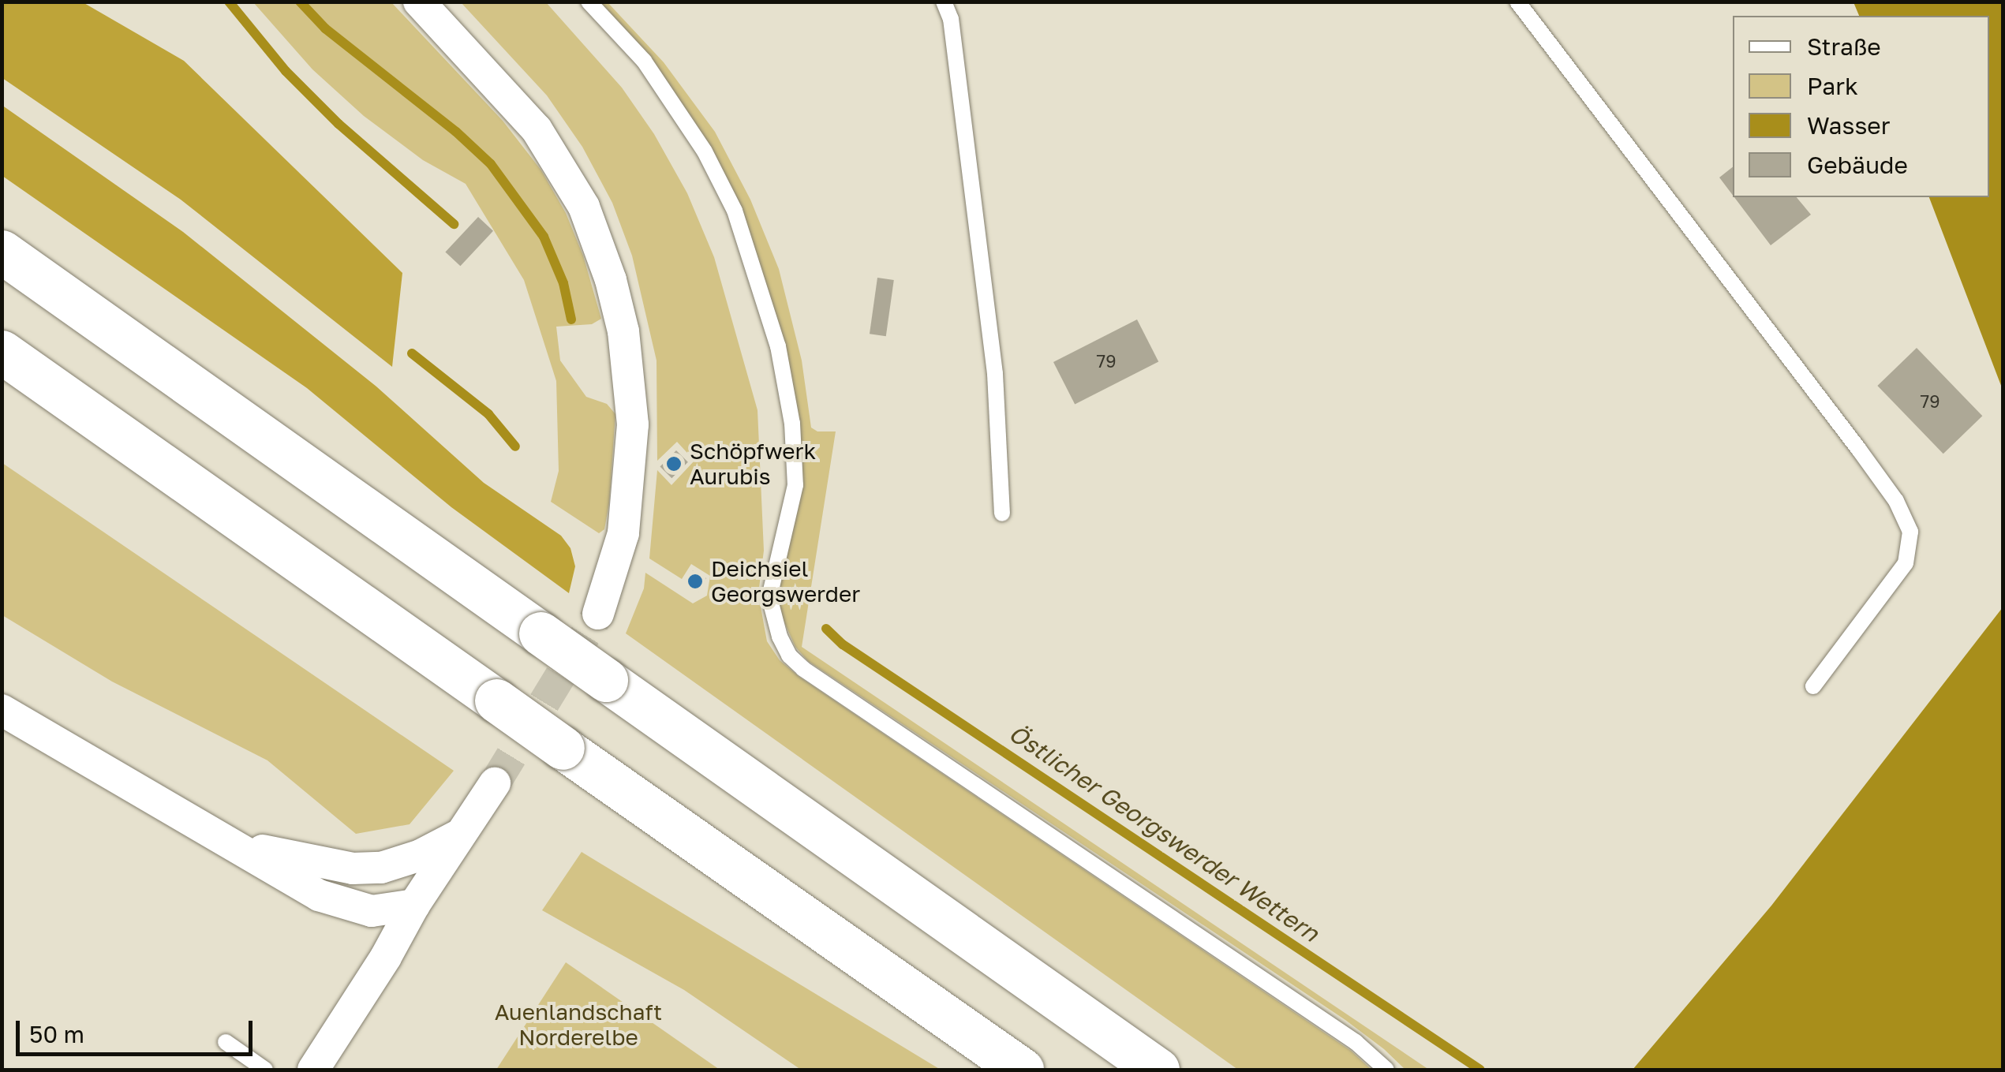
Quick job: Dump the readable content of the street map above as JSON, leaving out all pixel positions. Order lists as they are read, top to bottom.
{
  "water": ["Östlicher Georgswerder Wettern"],
  "parks": ["Auenlandschaft Norderelbe"],
  "places": ["Schöpfwerk Aurubis", "Deichsiel Georgswerder"],
  "house_numbers": ["79", "79"],
  "legend": [
    "Straße",
    "Park",
    "Wasser",
    "Gebäude"
  ],
  "scale_bar": "50 m"
}
